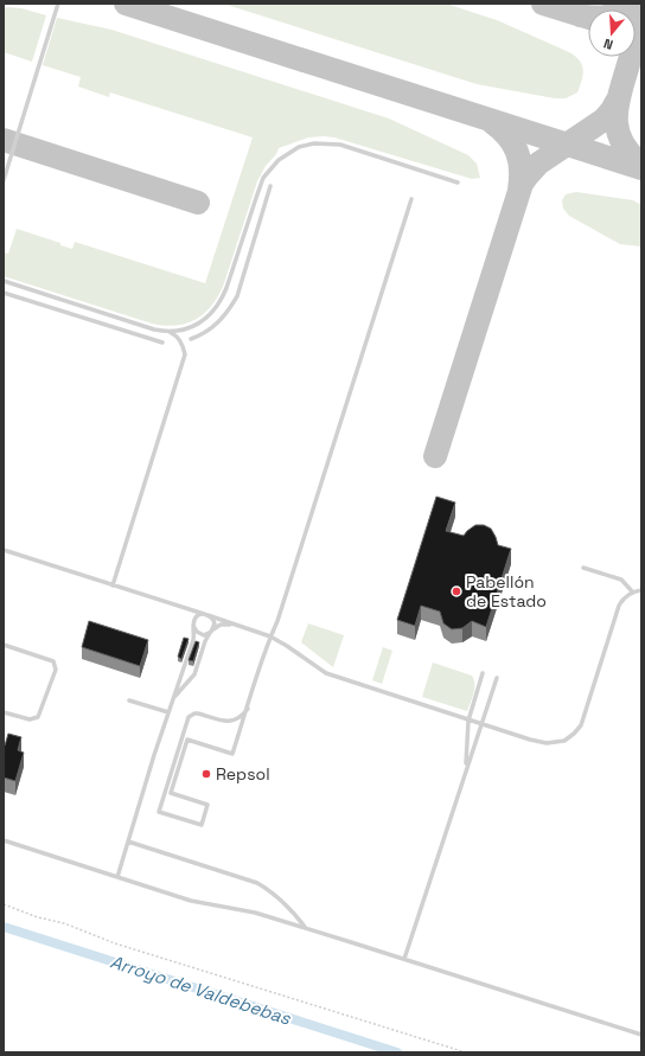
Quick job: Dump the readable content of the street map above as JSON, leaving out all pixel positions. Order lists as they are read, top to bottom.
{
  "water": ["Arroyo de Valdebebas"],
  "places": ["Pabellón de Estado", "Repsol"],
  "north": "bottom"
}
